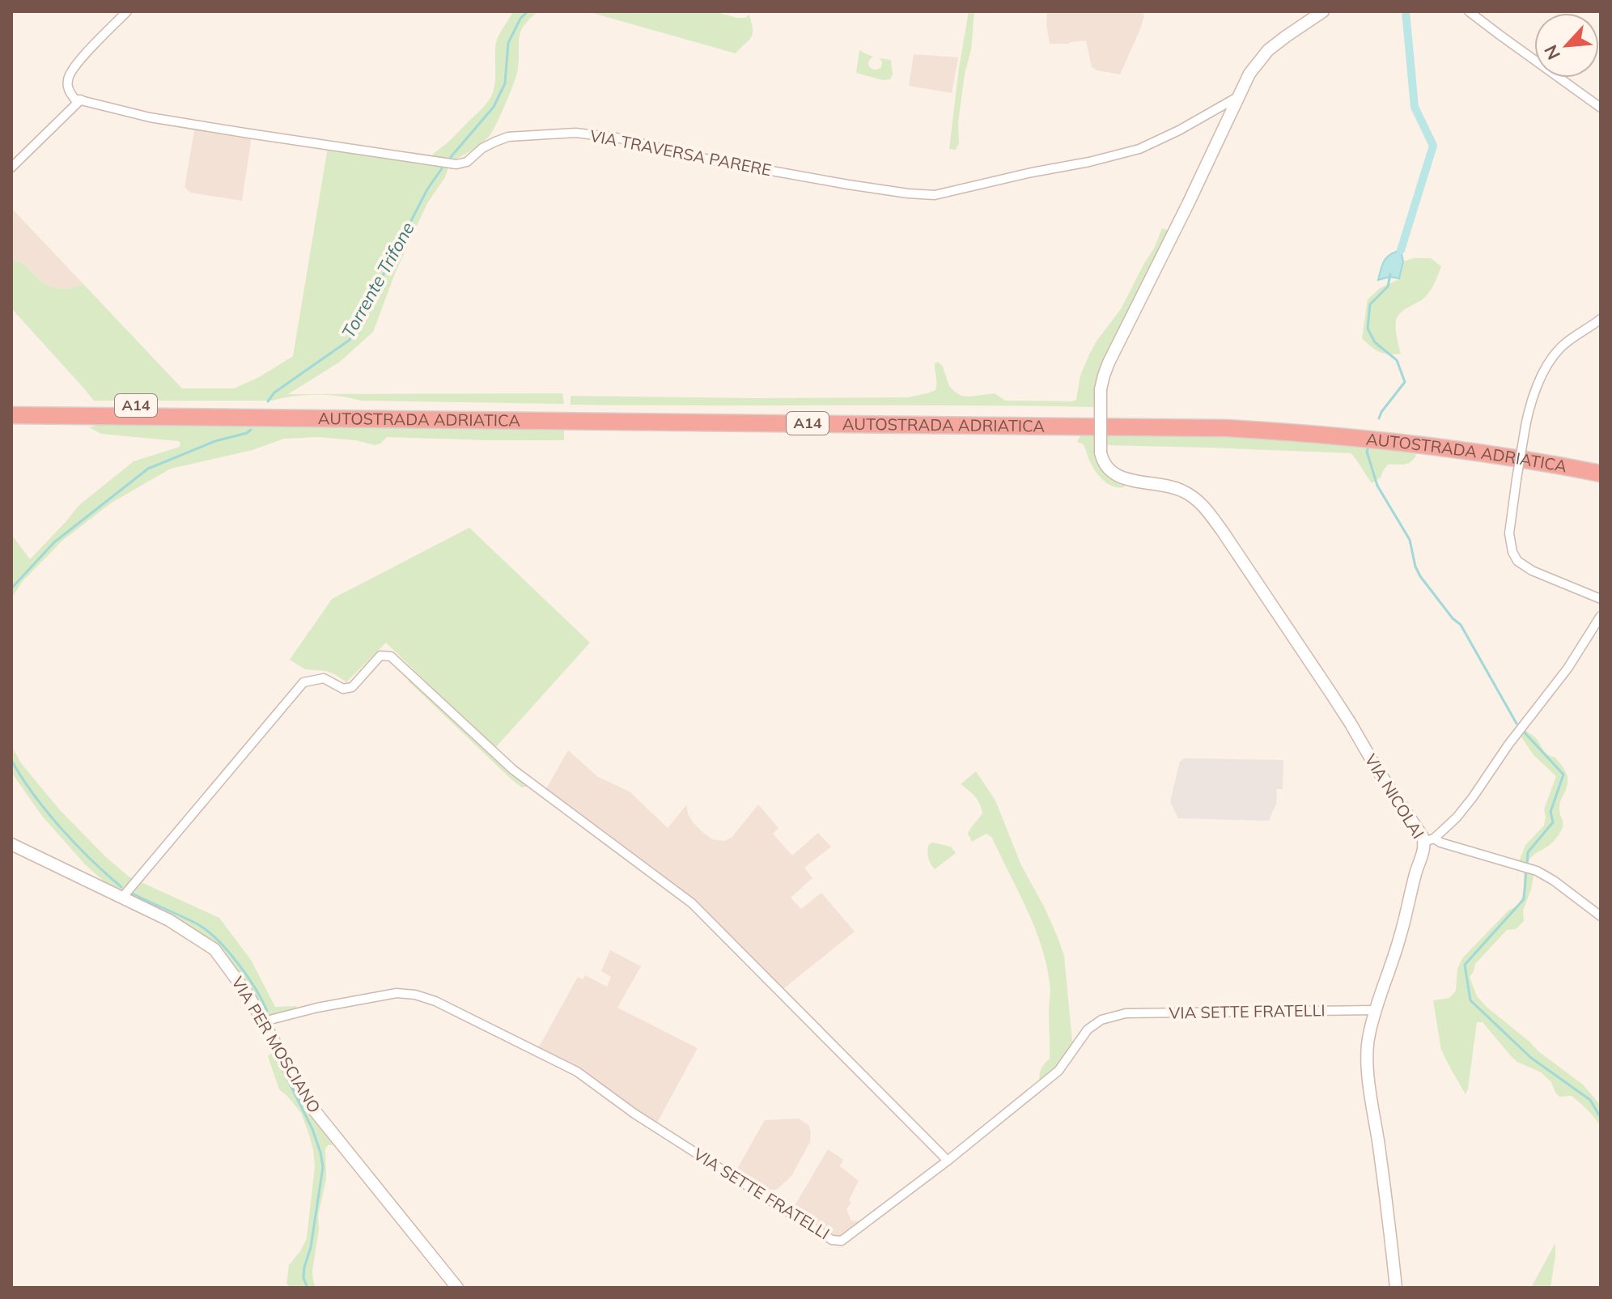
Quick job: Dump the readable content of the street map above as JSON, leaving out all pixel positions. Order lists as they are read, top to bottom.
{
  "streets": {
    "highway": ["A14", "AUTOSTRADA ADRIATICA"],
    "street": [
      "VIA TRAVERSA PARERE",
      "VIA NICOLAI",
      "VIA SETTE FRATELLI",
      "VIA PER MOSCIANO"
    ]
  },
  "crossings": [
    ["VIA TRAVERSA PARERE", "VIA NICOLAI"],
    ["VIA NICOLAI", "VIA SETTE FRATELLI"],
    ["VIA SETTE FRATELLI", "VIA PER MOSCIANO"]
  ],
  "water": ["Torrente Trifone"],
  "north": "bottom left"
}
